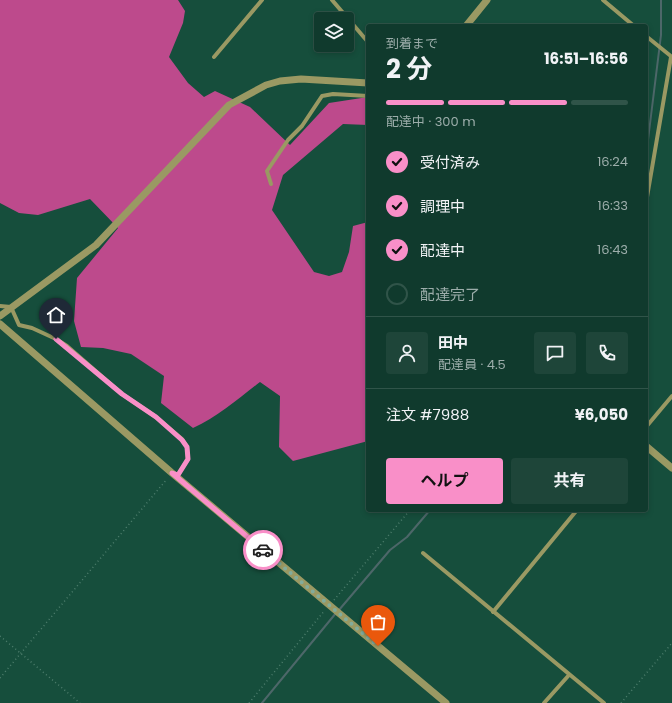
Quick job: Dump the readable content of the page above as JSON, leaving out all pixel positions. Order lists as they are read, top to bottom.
{
  "page": {
    "heading": ["2 分", "到着まで", "16:51–16:56"],
    "panel": [
      "田中",
      "配達員 · 4.5",
      "注文 #7988",
      "¥6,050"
    ],
    "bar": "配達中 · 300 m",
    "list": [
      ["受付済み", "16:24"],
      ["調理中", "16:33"],
      ["配達中", "16:43"],
      "配達完了"
    ],
    "buttons": ["ヘルプ", "共有"]
  }
}
